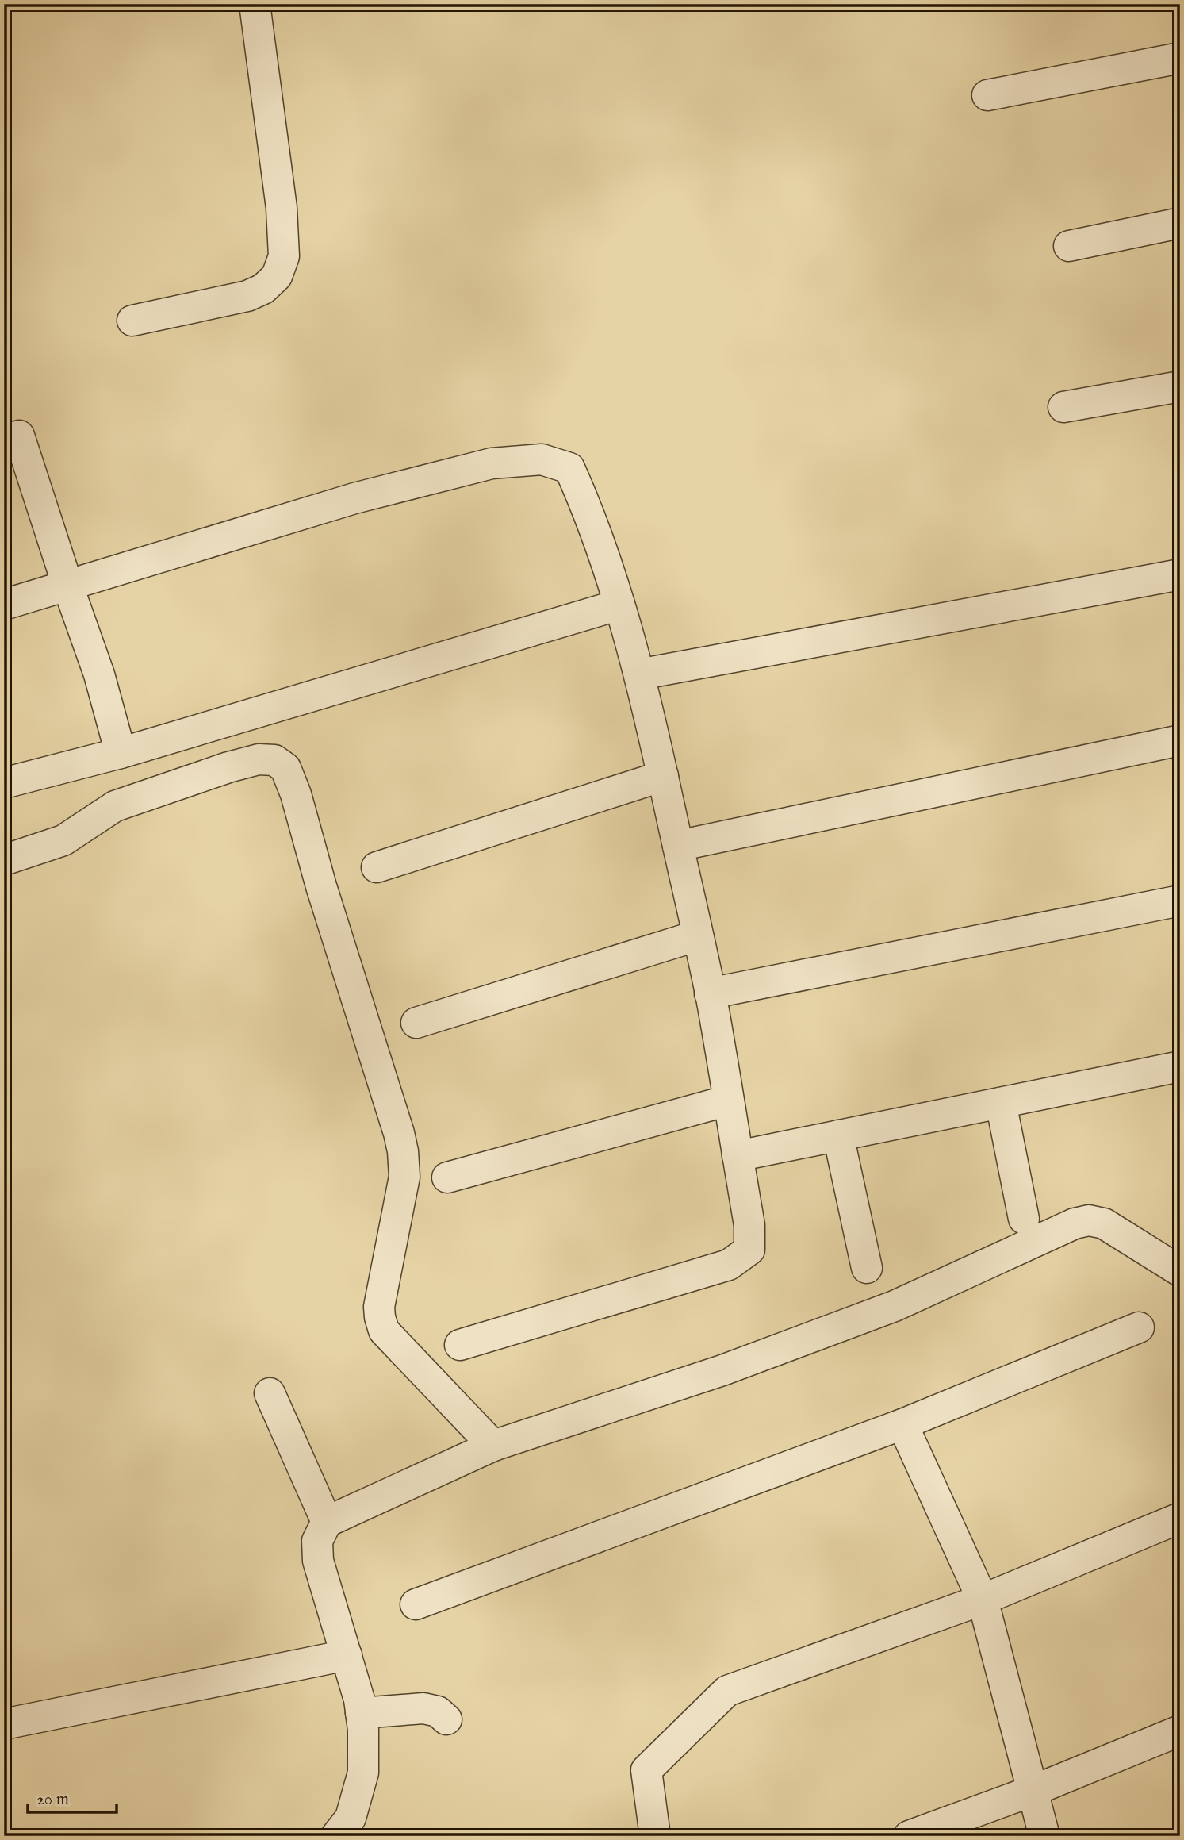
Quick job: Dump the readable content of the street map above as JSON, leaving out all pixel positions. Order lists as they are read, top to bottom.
{
  "scale_bar": "20 m"
}
